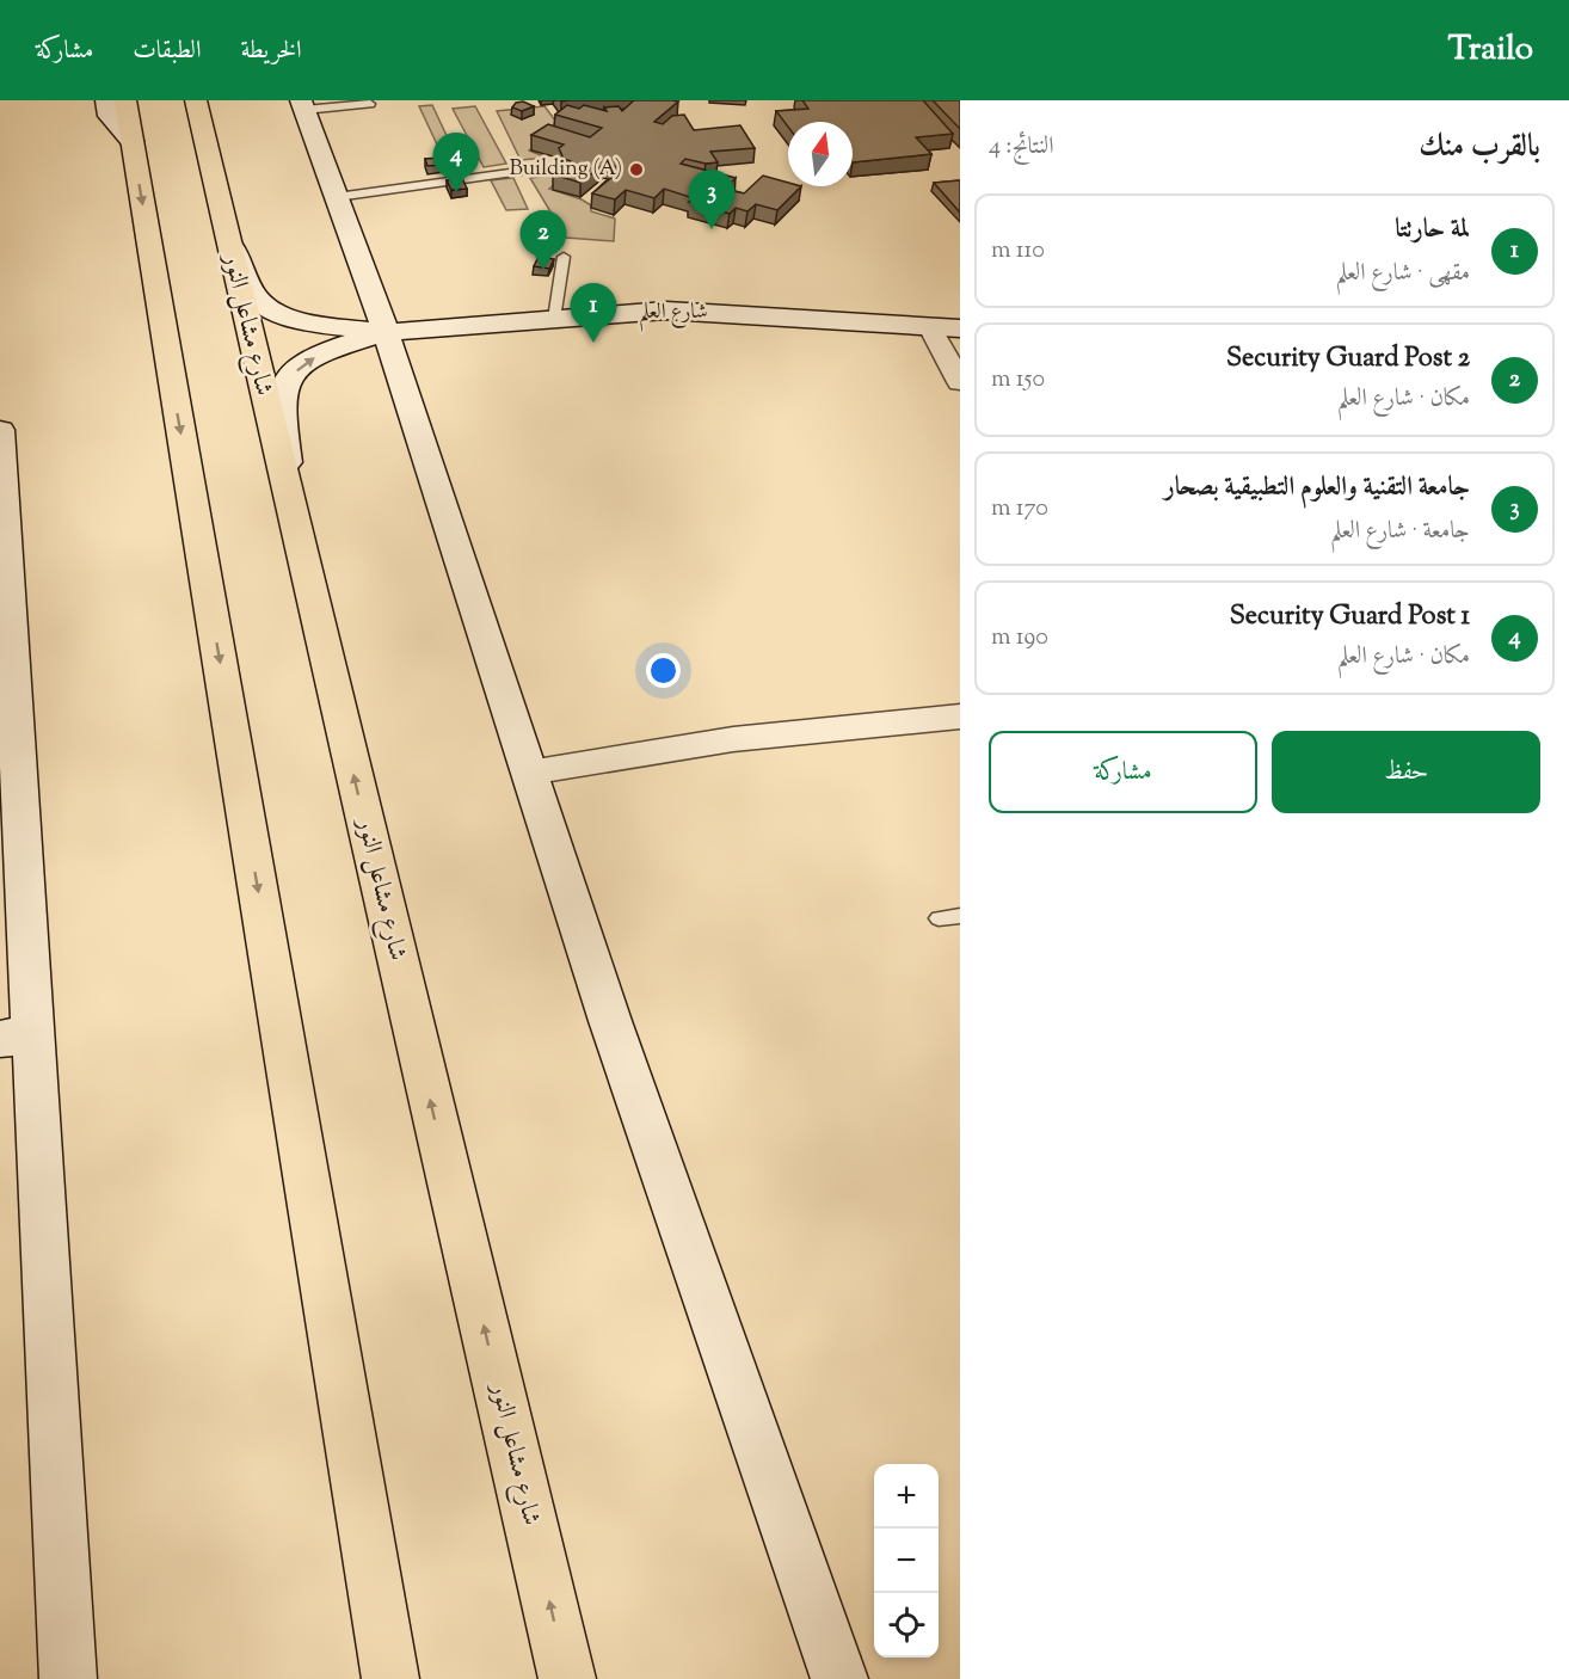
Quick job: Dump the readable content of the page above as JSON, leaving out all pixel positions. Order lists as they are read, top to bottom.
{
  "streets": {
    "highway": ["شارع مشاعل النور"],
    "street": ["شارع العلم"]
  },
  "places": ["Building (A)"],
  "north": "top",
  "page": {
    "header": "Trailo",
    "nav": ["الخريطة", "الطبقات", "مشاركة"],
    "heading": ["بالقرب منك", "النتائج: 4"],
    "pins": [
      "4",
      "3",
      "2",
      "1"
    ],
    "list": [
      {
        "mark": "1",
        "name": "لمة حارتتا",
        "note": "مقهى · شارع العلم",
        "value": "110 m"
      },
      {
        "mark": "2",
        "name": "Security Guard Post 2",
        "note": "مكان · شارع العلم",
        "value": "150 m"
      },
      {
        "mark": "3",
        "name": "جامعة التقنية والعلوم التطبيقية بصحار",
        "note": "جامعة · شارع العلم",
        "value": "170 m"
      },
      {
        "mark": "4",
        "name": "Security Guard Post 1",
        "note": "مكان · شارع العلم",
        "value": "190 m"
      }
    ],
    "buttons": ["حفظ", "مشاركة"],
    "map_buttons": ["+", "−"]
  }
}
